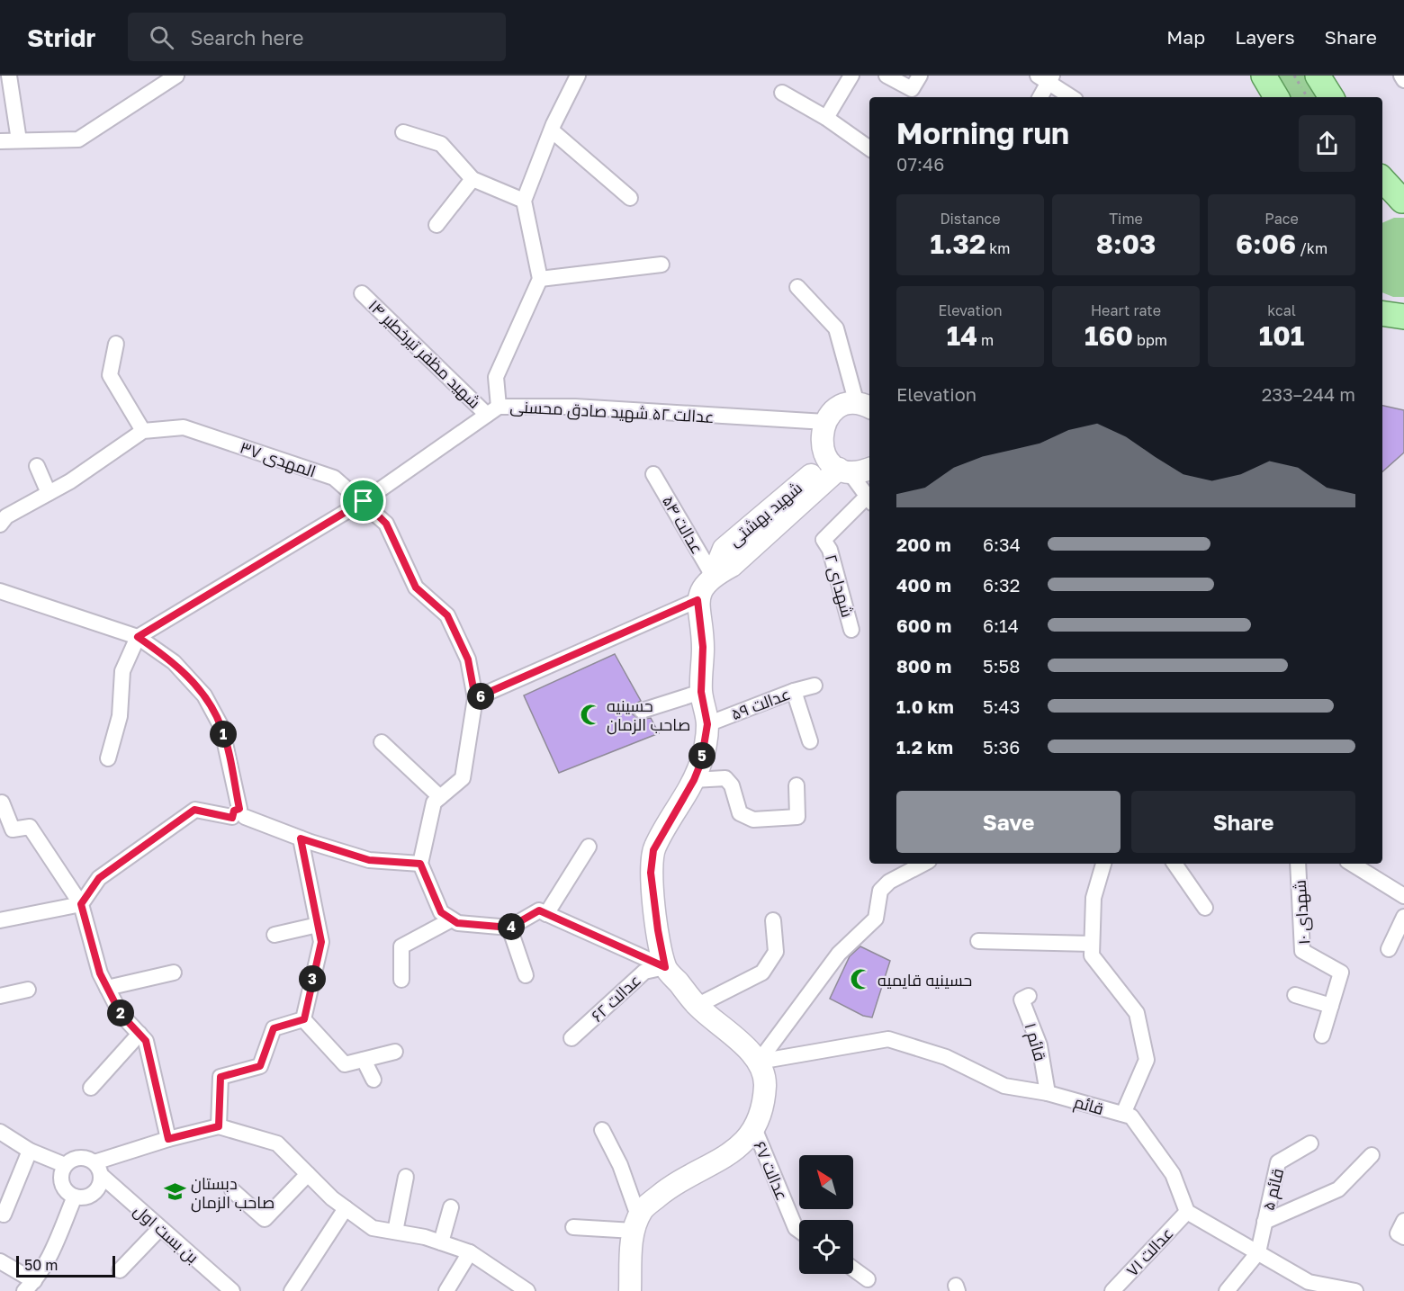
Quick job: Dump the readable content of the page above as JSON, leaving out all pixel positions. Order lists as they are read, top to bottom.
{
  "streets": {
    "main road": ["شهید بهشتی"],
    "street": [
      "شهید مظفر تیرخطیر ۱۴",
      "عدالت ۵۲ شهید صادق محسنی",
      "المهدی ۳۷",
      "عدالت ۵۴",
      "شهدای ۲",
      "عدالت ۵۹",
      "شهدای ۱۰",
      "عدالت ۶۲",
      "قائم ۱",
      "قائم",
      "عدالت ۶۷",
      "قائم ۵",
      "بن بست اول",
      "عدالت ۷۱"
    ]
  },
  "crossings": [
    ["شهید مظفر تیرخطیر ۱۴", "عدالت ۵۲ شهید صادق محسنی"],
    ["عدالت ۵۲ شهید صادق محسنی", "المهدی ۳۷"],
    ["شهید بهشتی", "عدالت ۵۴"],
    ["قائم ۱", "قائم"],
    ["قائم", "عدالت ۷۱"]
  ],
  "places": {
    "mosque": ["حسینیه صاحب الزمان", "حسینیه قایمیه"],
    "school or university": ["دبستان صاحب الزمان"]
  },
  "scale_bar": "50 m",
  "north": "top left",
  "page": {
    "header": "Stridr",
    "search": "Search here",
    "nav": ["Map", "Layers", "Share"],
    "heading": ["Morning run", "07:46"],
    "stats": [
      ["Distance", "1.32 km"],
      ["Time", "8:03"],
      ["Pace", "6:06 /km"],
      ["Elevation", "14 m"],
      ["Heart rate", "160 bpm"],
      ["kcal", "101"]
    ],
    "chart": ["Elevation", "233–244 m"],
    "list": [
      {
        "name": "200 m",
        "note": "6:34"
      },
      {
        "name": "400 m",
        "note": "6:32"
      },
      {
        "name": "600 m",
        "note": "6:14"
      },
      {
        "name": "800 m",
        "note": "5:58"
      },
      {
        "name": "1.0 km",
        "note": "5:43"
      },
      {
        "name": "1.2 km",
        "note": "5:36"
      }
    ],
    "pins": [
      "6",
      "1",
      "5",
      "4",
      "3",
      "2"
    ],
    "buttons": ["Save", "Share"],
    "scale": "50 m"
  }
}
